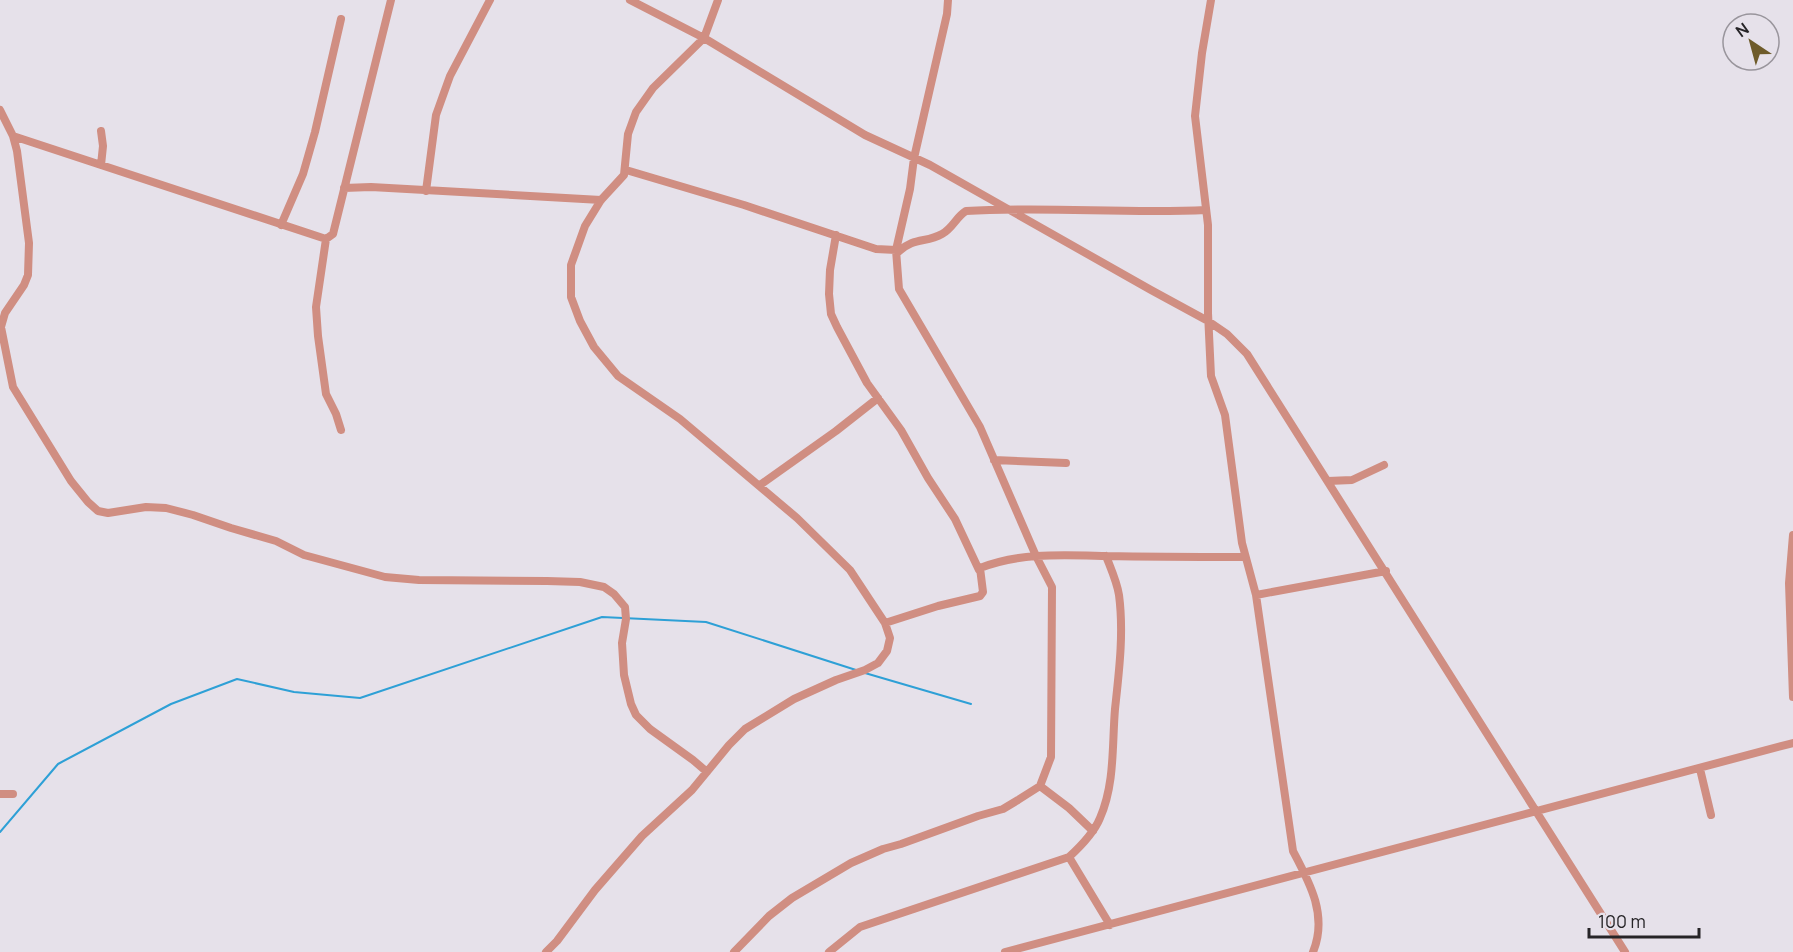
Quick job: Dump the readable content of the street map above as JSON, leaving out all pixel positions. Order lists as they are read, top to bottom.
{
  "scale_bar": "100 m",
  "north": "top left"
}
